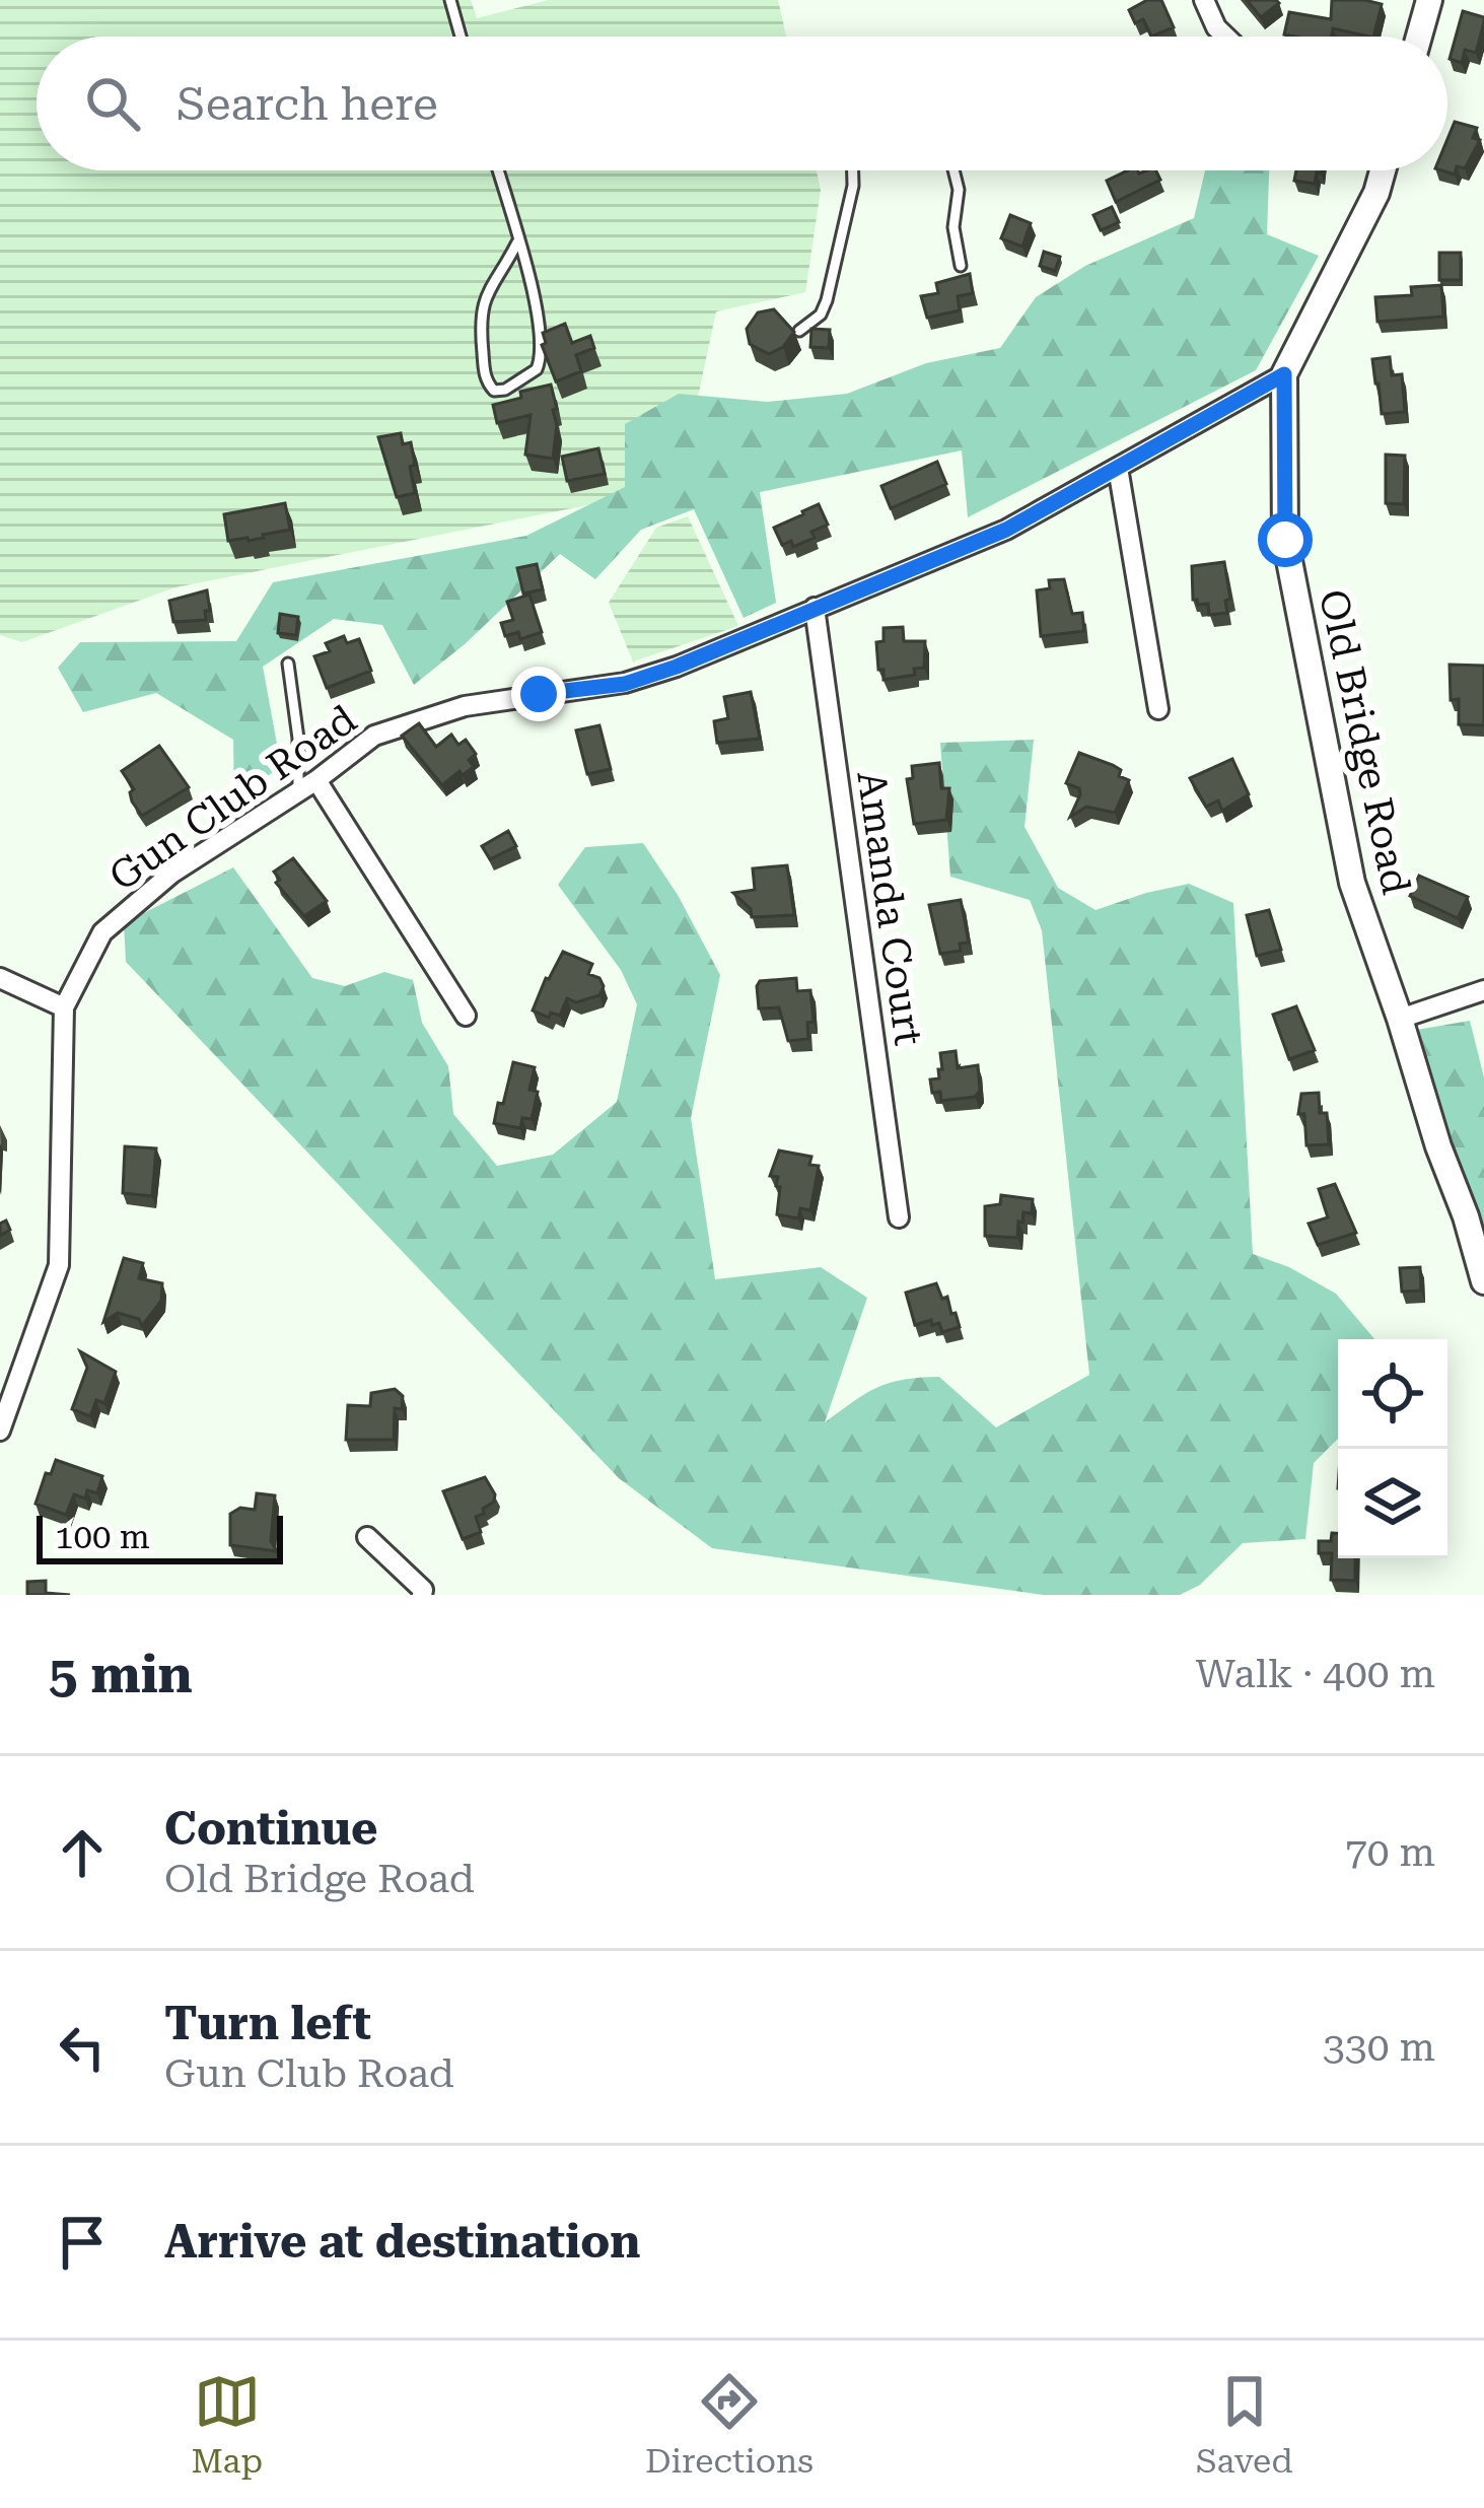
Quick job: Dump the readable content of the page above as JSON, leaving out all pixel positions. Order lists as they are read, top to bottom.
{
  "streets": {
    "street": ["Old Bridge Road", "Gun Club Road", "Amanda Court"]
  },
  "crossings": [
    ["Old Bridge Road", "Gun Club Road"],
    ["Gun Club Road", "Amanda Court"]
  ],
  "scale_bar": "100 m",
  "page": {
    "search": "Search here",
    "scale": "100 m",
    "heading": ["5 min", "Walk · 400 m"],
    "list": [
      ["Continue", "Old Bridge Road", "70 m"],
      ["Turn left", "Gun Club Road", "330 m"],
      "Arrive at destination"
    ],
    "nav": ["Map", "Directions", "Saved"]
  }
}
